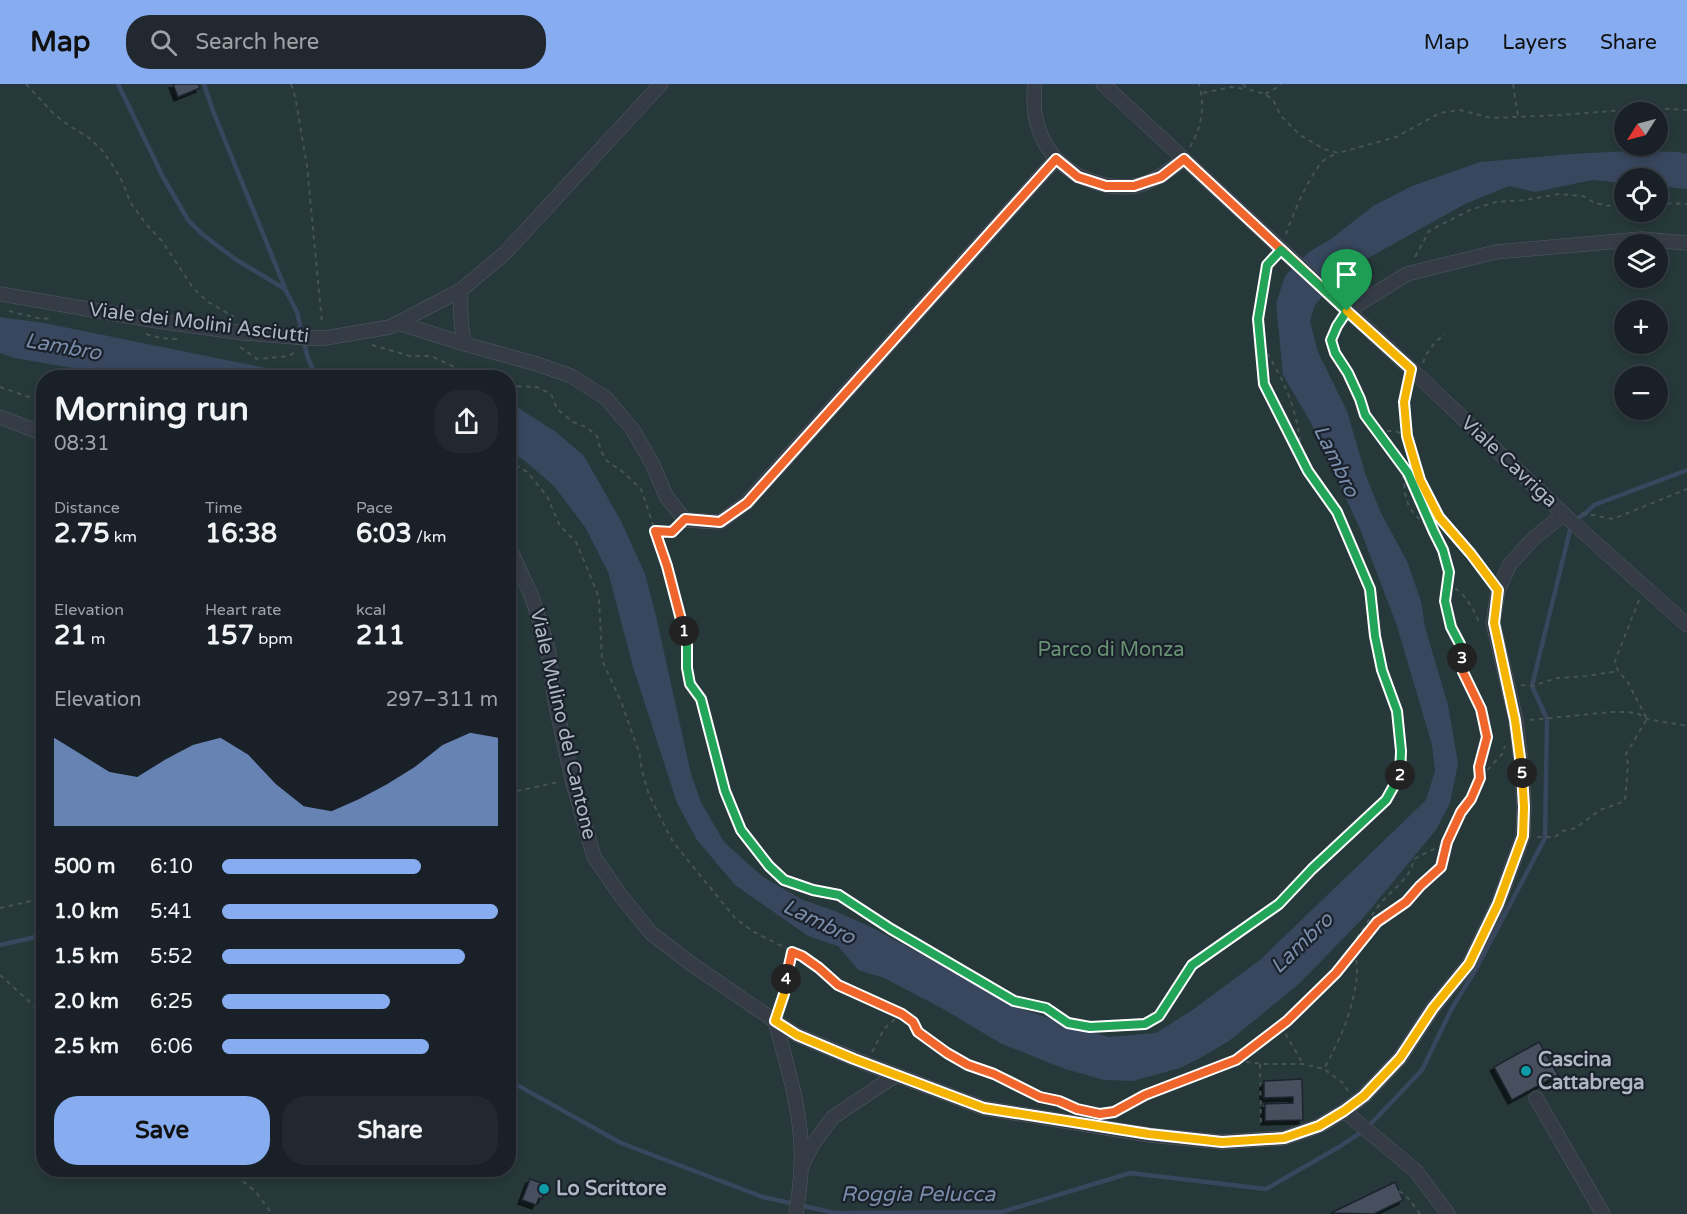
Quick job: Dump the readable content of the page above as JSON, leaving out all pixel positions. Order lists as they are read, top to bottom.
{
  "streets": {
    "lane": ["Viale dei Molini Asciutti", "Viale Cavriga", "Viale Mulino del Cantone"]
  },
  "crossings": [
    ["Viale Cavriga", "Viale Mulino del Cantone"]
  ],
  "water": ["Lambro", "Roggia Pelucca"],
  "parks": ["Parco di Monza"],
  "places": ["Cascina Cattabrega", "Lo Scrittore"],
  "north": "bottom left",
  "page": {
    "header": "Map",
    "search": "Search here",
    "nav": ["Map", "Layers", "Share"],
    "map_buttons": ["+", "−"],
    "heading": ["Morning run", "08:31"],
    "stats": [
      ["Distance", "2.75 km"],
      ["Time", "16:38"],
      ["Pace", "6:03 /km"],
      ["Elevation", "21 m"],
      ["Heart rate", "157 bpm"],
      ["kcal", "211"]
    ],
    "pins": [
      "1",
      "3",
      "5",
      "2",
      "4"
    ],
    "chart": ["Elevation", "297–311 m"],
    "list": [
      {
        "name": "500 m",
        "note": "6:10"
      },
      {
        "name": "1.0 km",
        "note": "5:41"
      },
      {
        "name": "1.5 km",
        "note": "5:52"
      },
      {
        "name": "2.0 km",
        "note": "6:25"
      },
      {
        "name": "2.5 km",
        "note": "6:06"
      }
    ],
    "buttons": ["Save", "Share"]
  }
}
